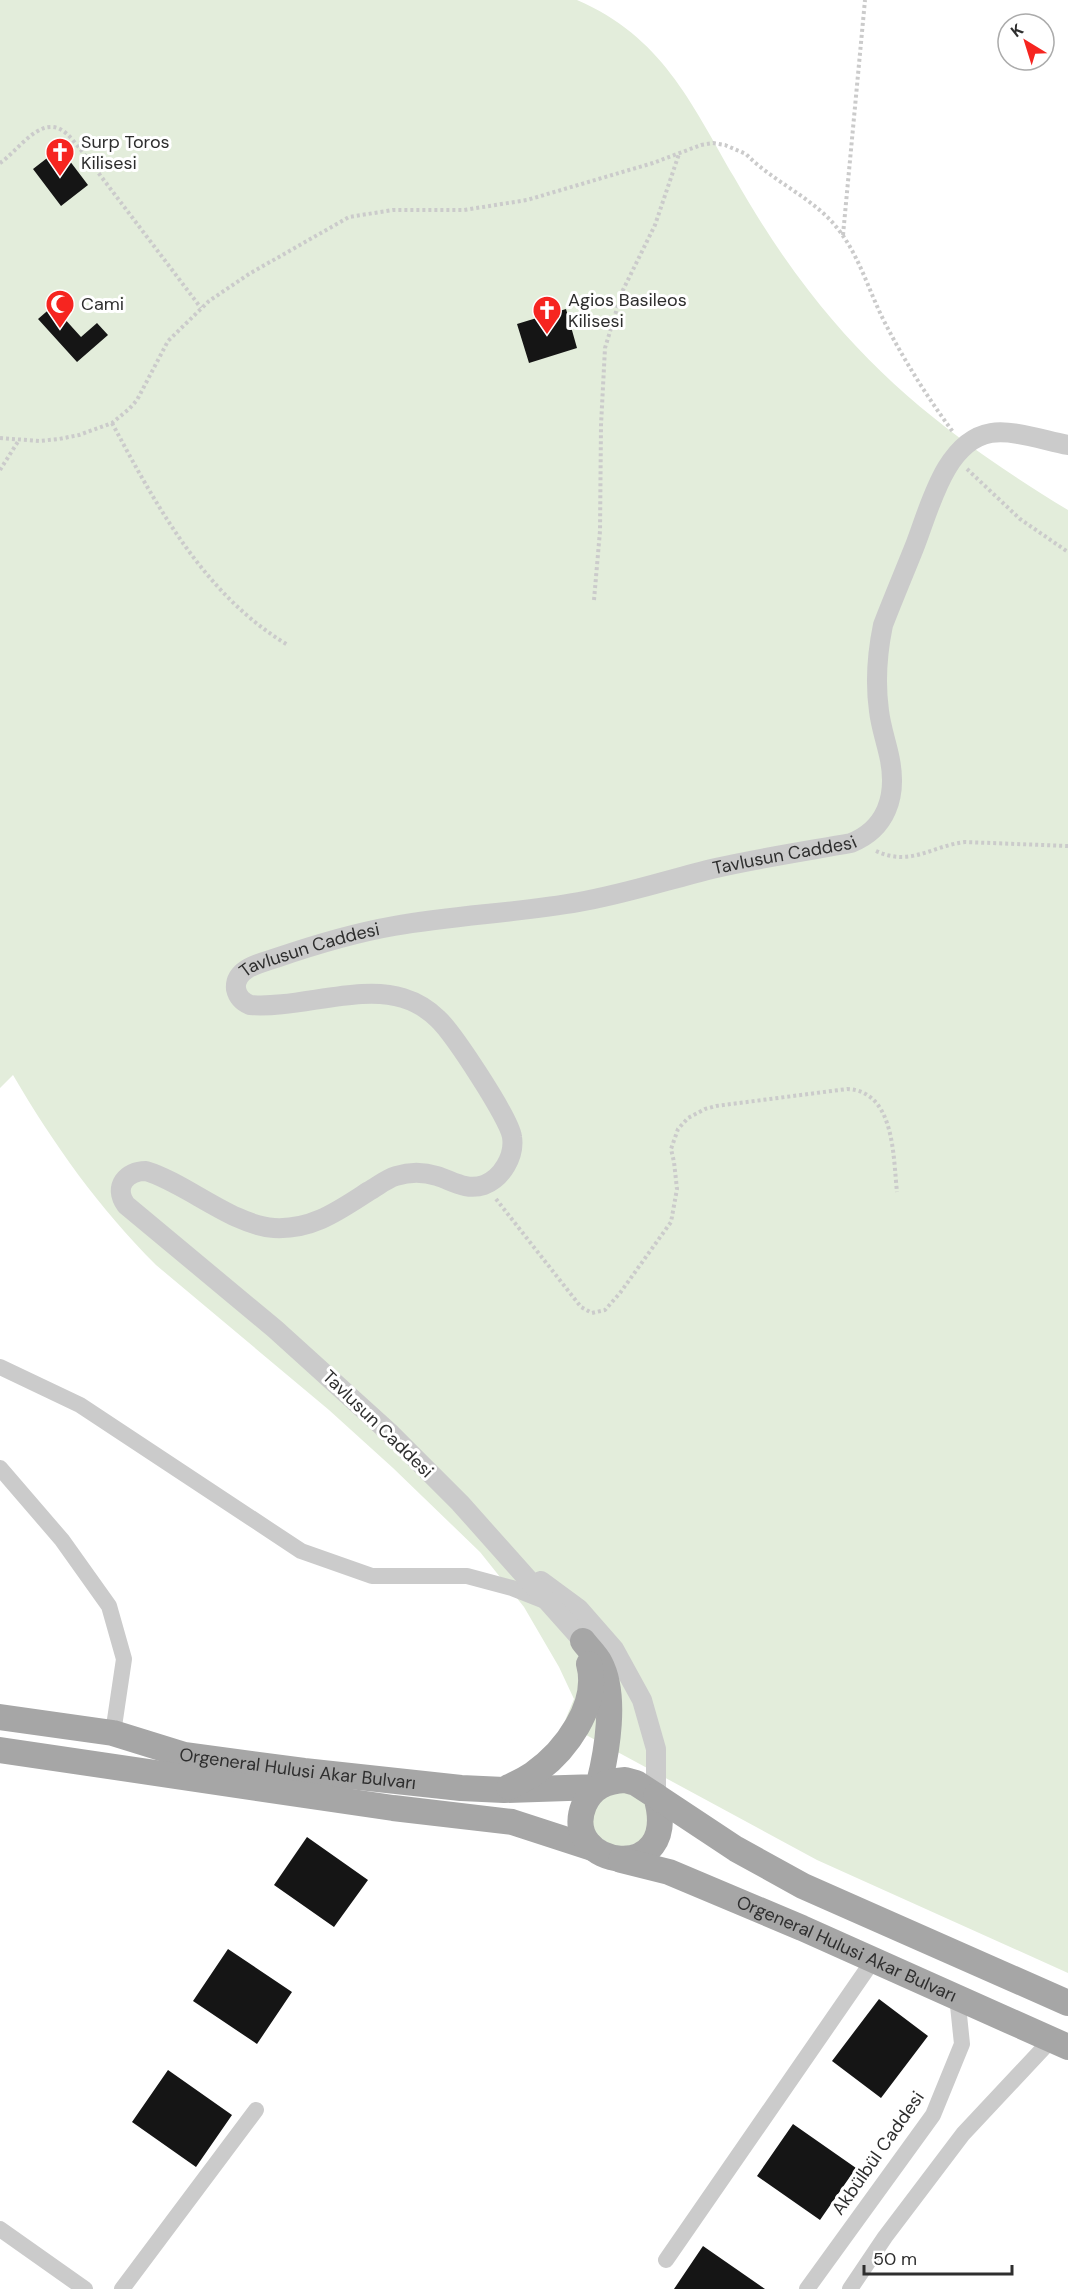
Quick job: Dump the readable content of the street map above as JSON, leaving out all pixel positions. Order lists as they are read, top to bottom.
{
  "streets": {
    "main road": ["Orgeneral Hulusi Akar Bulvarı"],
    "street": ["Tavlusun Caddesi", "Akbülbül Caddesi"]
  },
  "crossings": [
    ["Tavlusun Caddesi", "Orgeneral Hulusi Akar Bulvarı"],
    ["Orgeneral Hulusi Akar Bulvarı", "Akbülbül Caddesi"]
  ],
  "places": {
    "church": ["Surp Toros Kilisesi", "Agios Basileos Kilisesi"],
    "mosque": ["Cami"]
  },
  "scale_bar": "50 m",
  "north": "top left"
}
